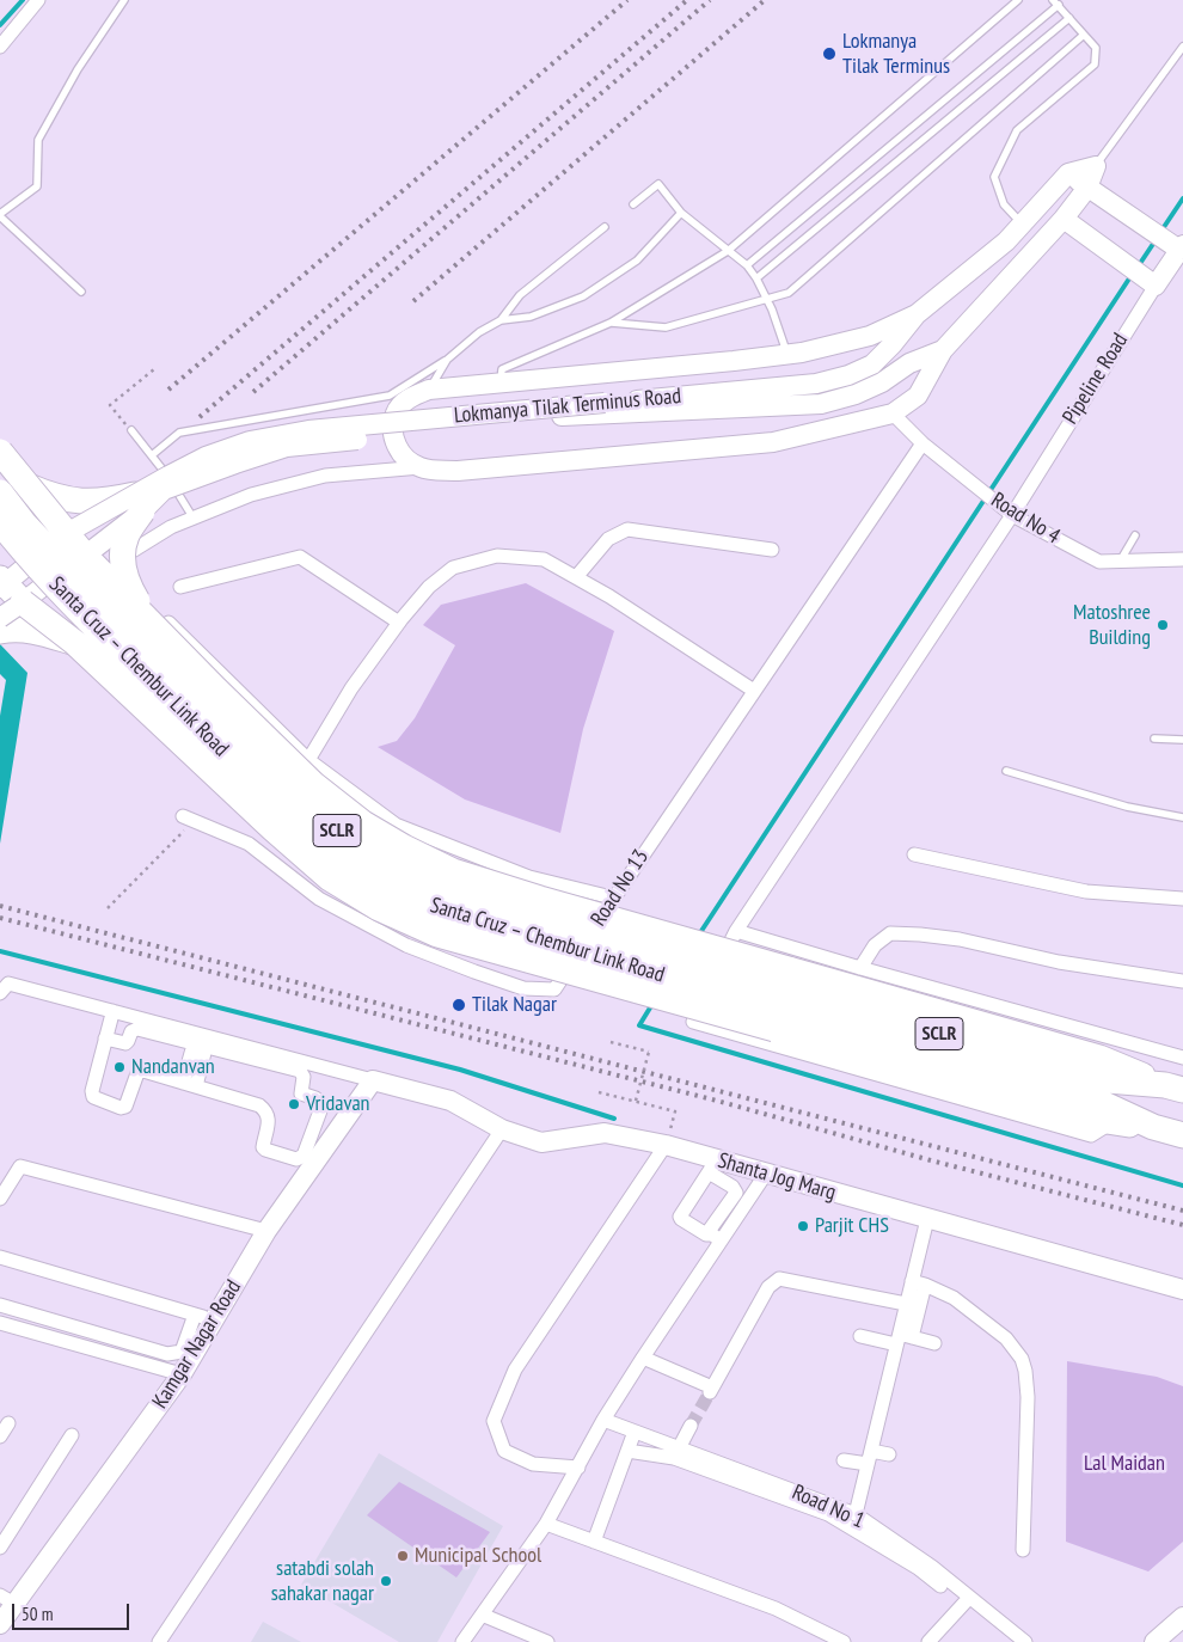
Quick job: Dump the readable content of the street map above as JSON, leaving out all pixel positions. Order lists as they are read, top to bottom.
{
  "streets": {
    "highway": ["Santa Cruz – Chembur Link Road", "SCLR"],
    "street": [
      "Pipeline Road",
      "Lokmanya Tilak Terminus Road",
      "Road No 4",
      "Road No 13",
      "Shanta Jog Marg",
      "Kamgar Nagar Road",
      "Road No 1"
    ]
  },
  "crossings": [
    ["Pipeline Road", "Road No 4"],
    ["Road No 4", "Road No 13"]
  ],
  "parks": ["Lal Maidan"],
  "places": [
    "Lokmanya Tilak Terminus",
    "Matoshree Building",
    "Tilak Nagar",
    "Nandanvan",
    "Vridavan",
    "Parjit CHS",
    "Municipal School",
    "satabdi solah sahakar nagar"
  ],
  "scale_bar": "50 m"
}
